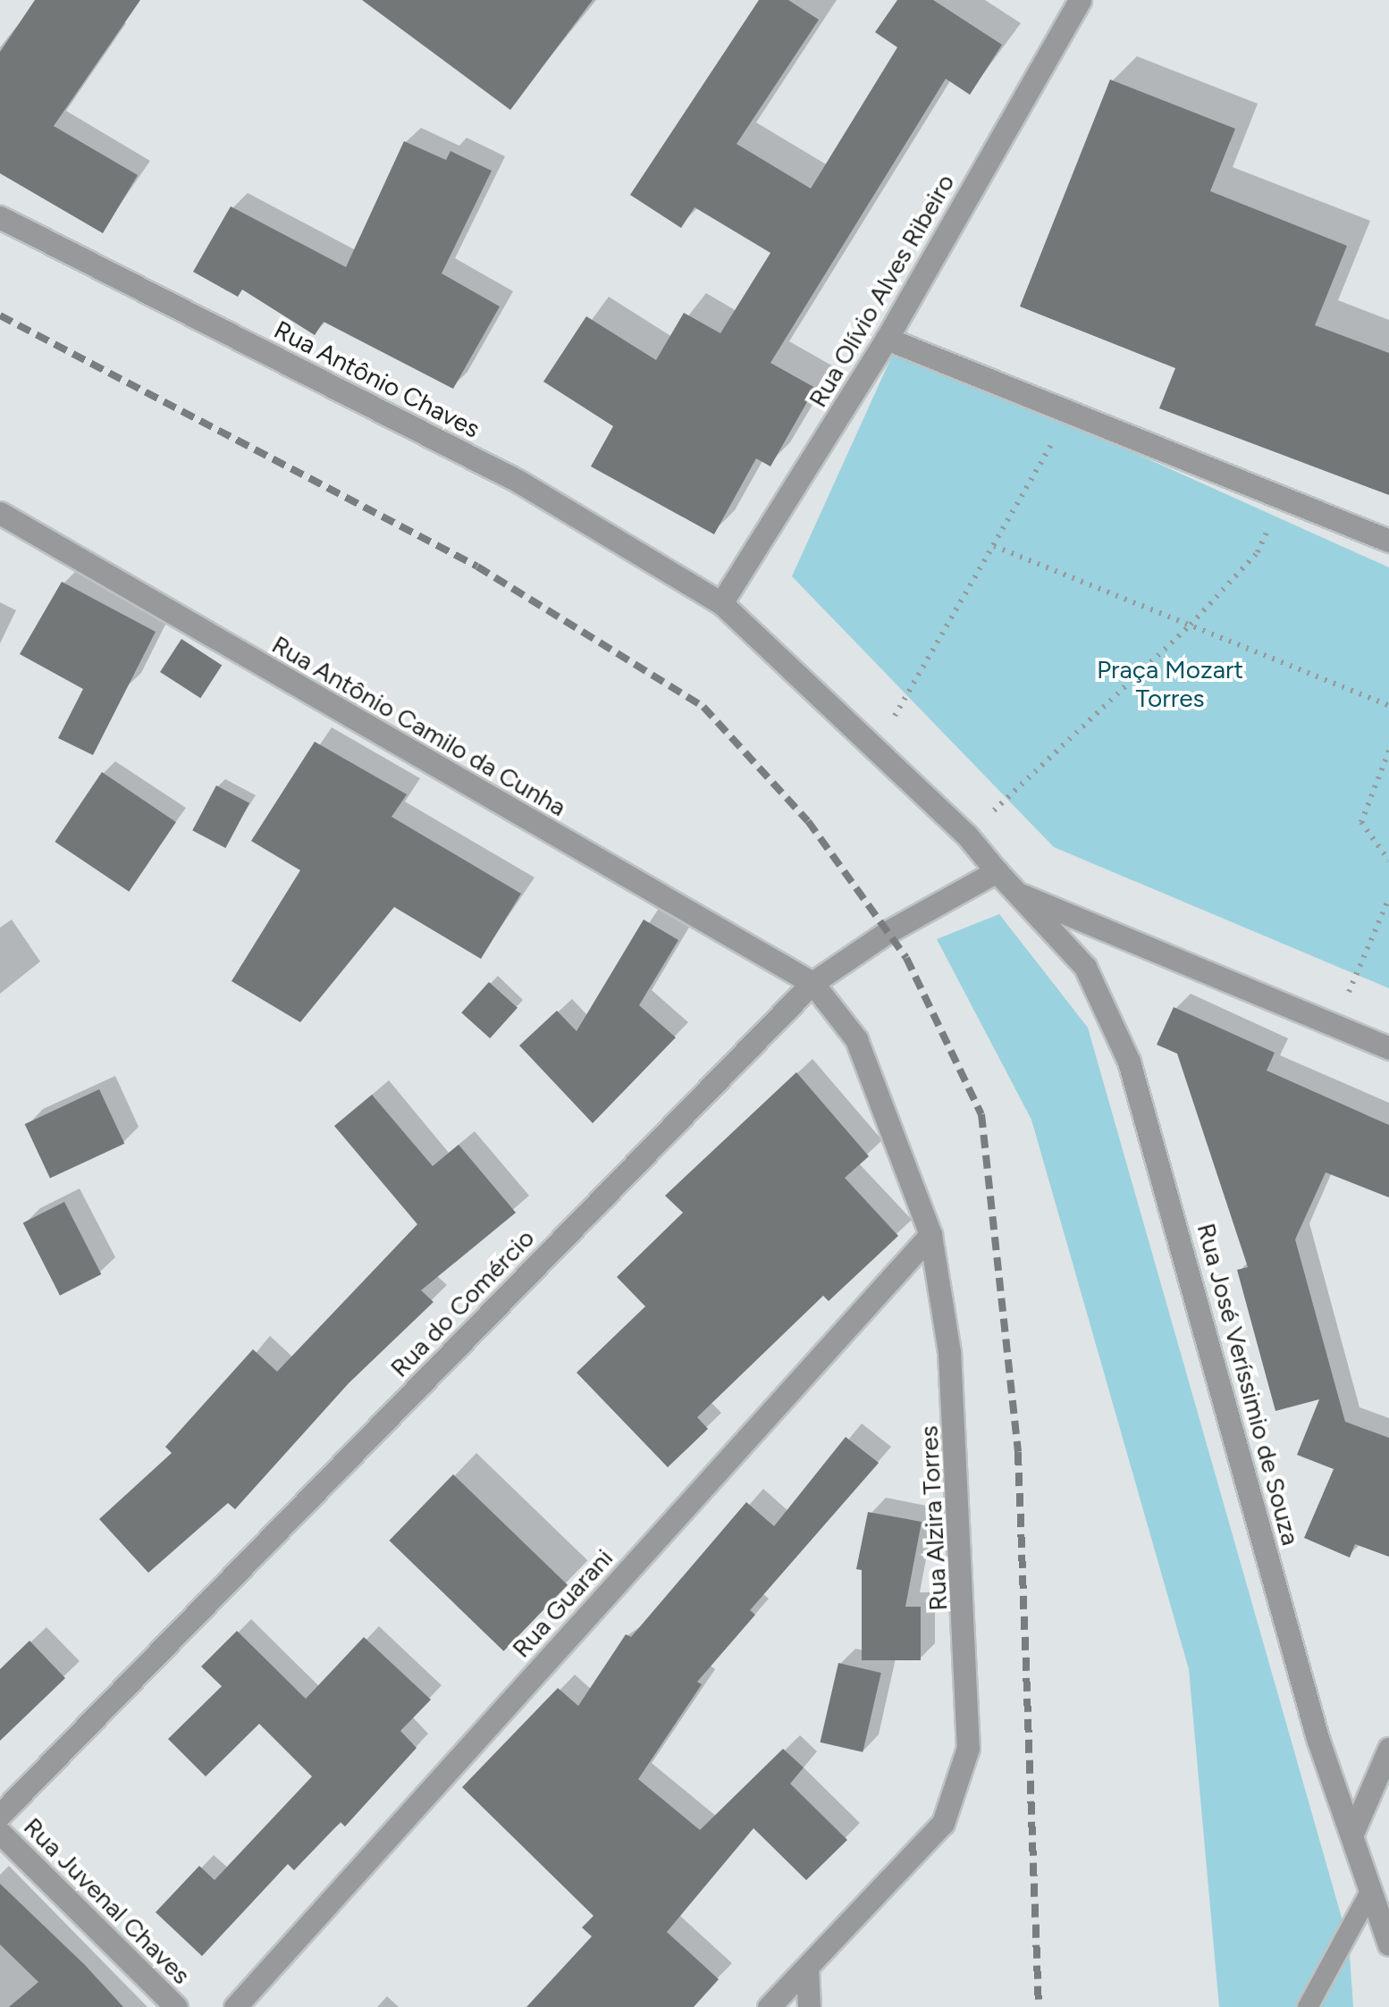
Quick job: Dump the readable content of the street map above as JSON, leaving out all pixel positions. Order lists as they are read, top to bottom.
{
  "streets": {
    "street": [
      "Rua Olívio Alves Ribeiro",
      "Rua Antônio Chaves",
      "Rua Antônio Camilo da Cunha",
      "Rua do Comércio",
      "Rua José Veríssimio de Souza",
      "Rua Alzira Torres",
      "Rua Guarani",
      "Rua Juvenal Chaves"
    ]
  },
  "crossings": [
    ["Rua Olívio Alves Ribeiro", "Rua Antônio Chaves"],
    ["Rua Antônio Camilo da Cunha", "Rua do Comércio"],
    ["Rua Antônio Camilo da Cunha", "Rua Alzira Torres"],
    ["Rua do Comércio", "Rua José Veríssimio de Souza"],
    ["Rua do Comércio", "Rua Alzira Torres"],
    ["Rua Alzira Torres", "Rua Guarani"]
  ],
  "parks": ["Praça Mozart Torres"]
}
